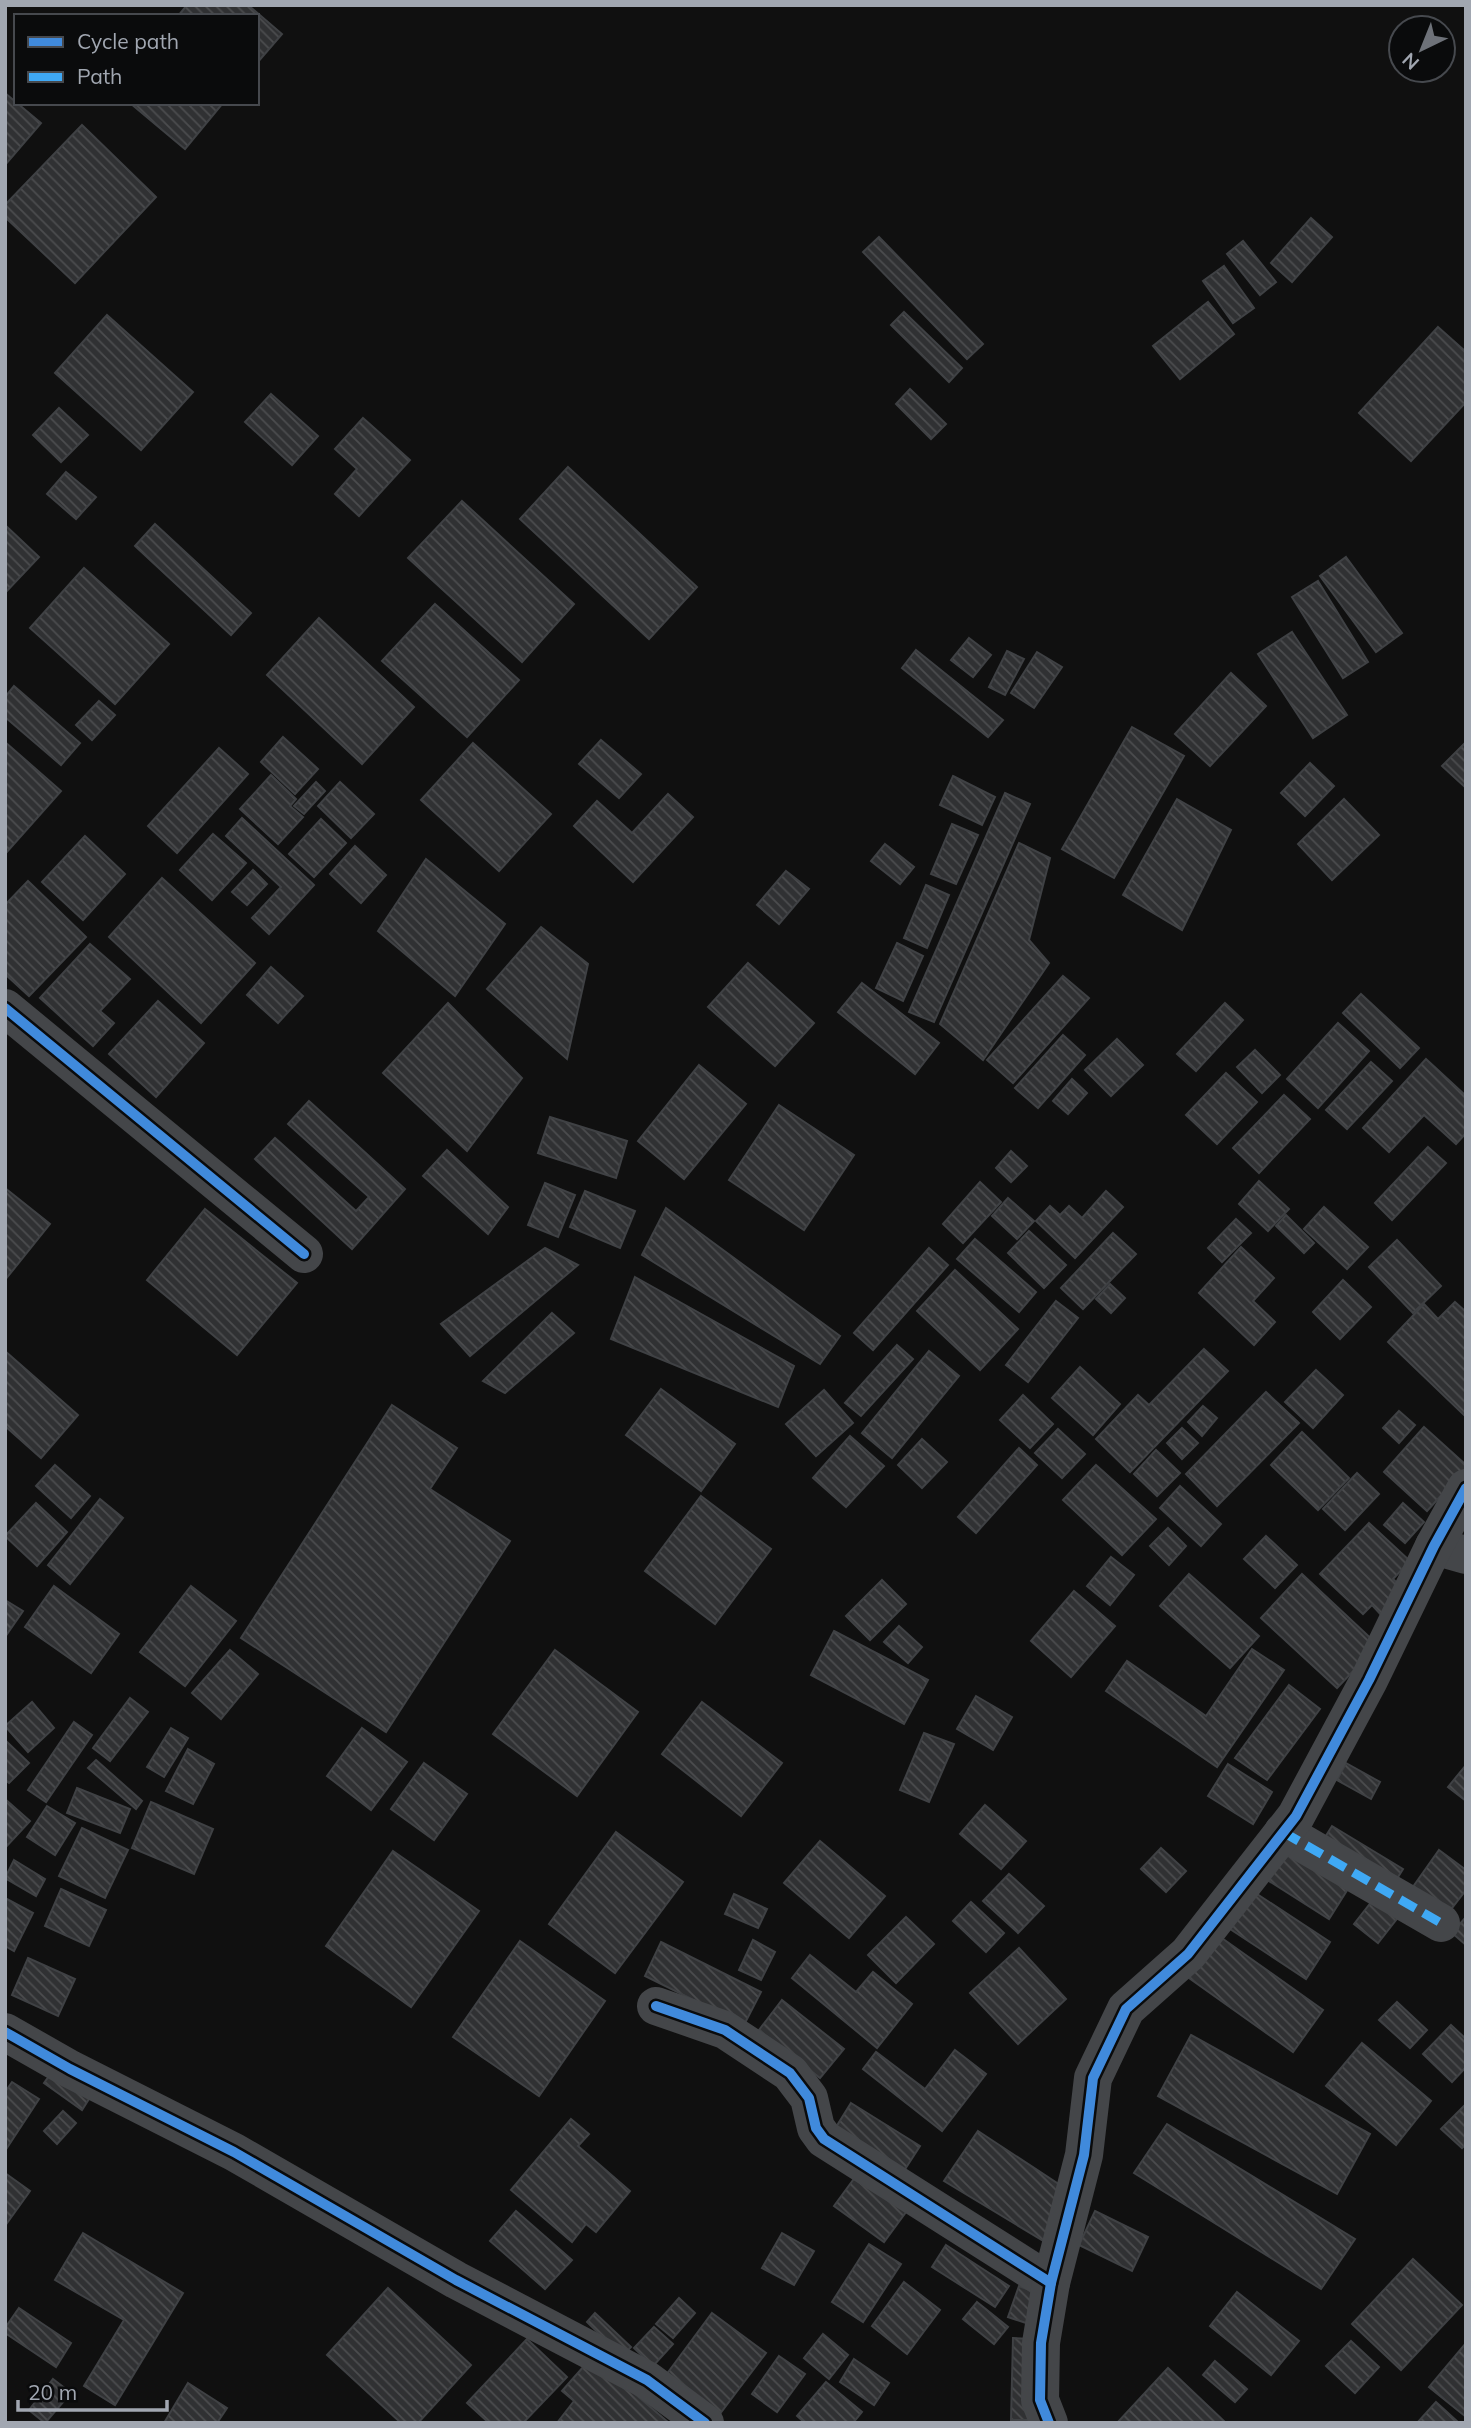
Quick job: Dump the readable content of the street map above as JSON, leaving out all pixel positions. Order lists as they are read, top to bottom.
{
  "legend": ["Cycle path", "Path"],
  "scale_bar": "20 m",
  "north": "bottom left"
}
